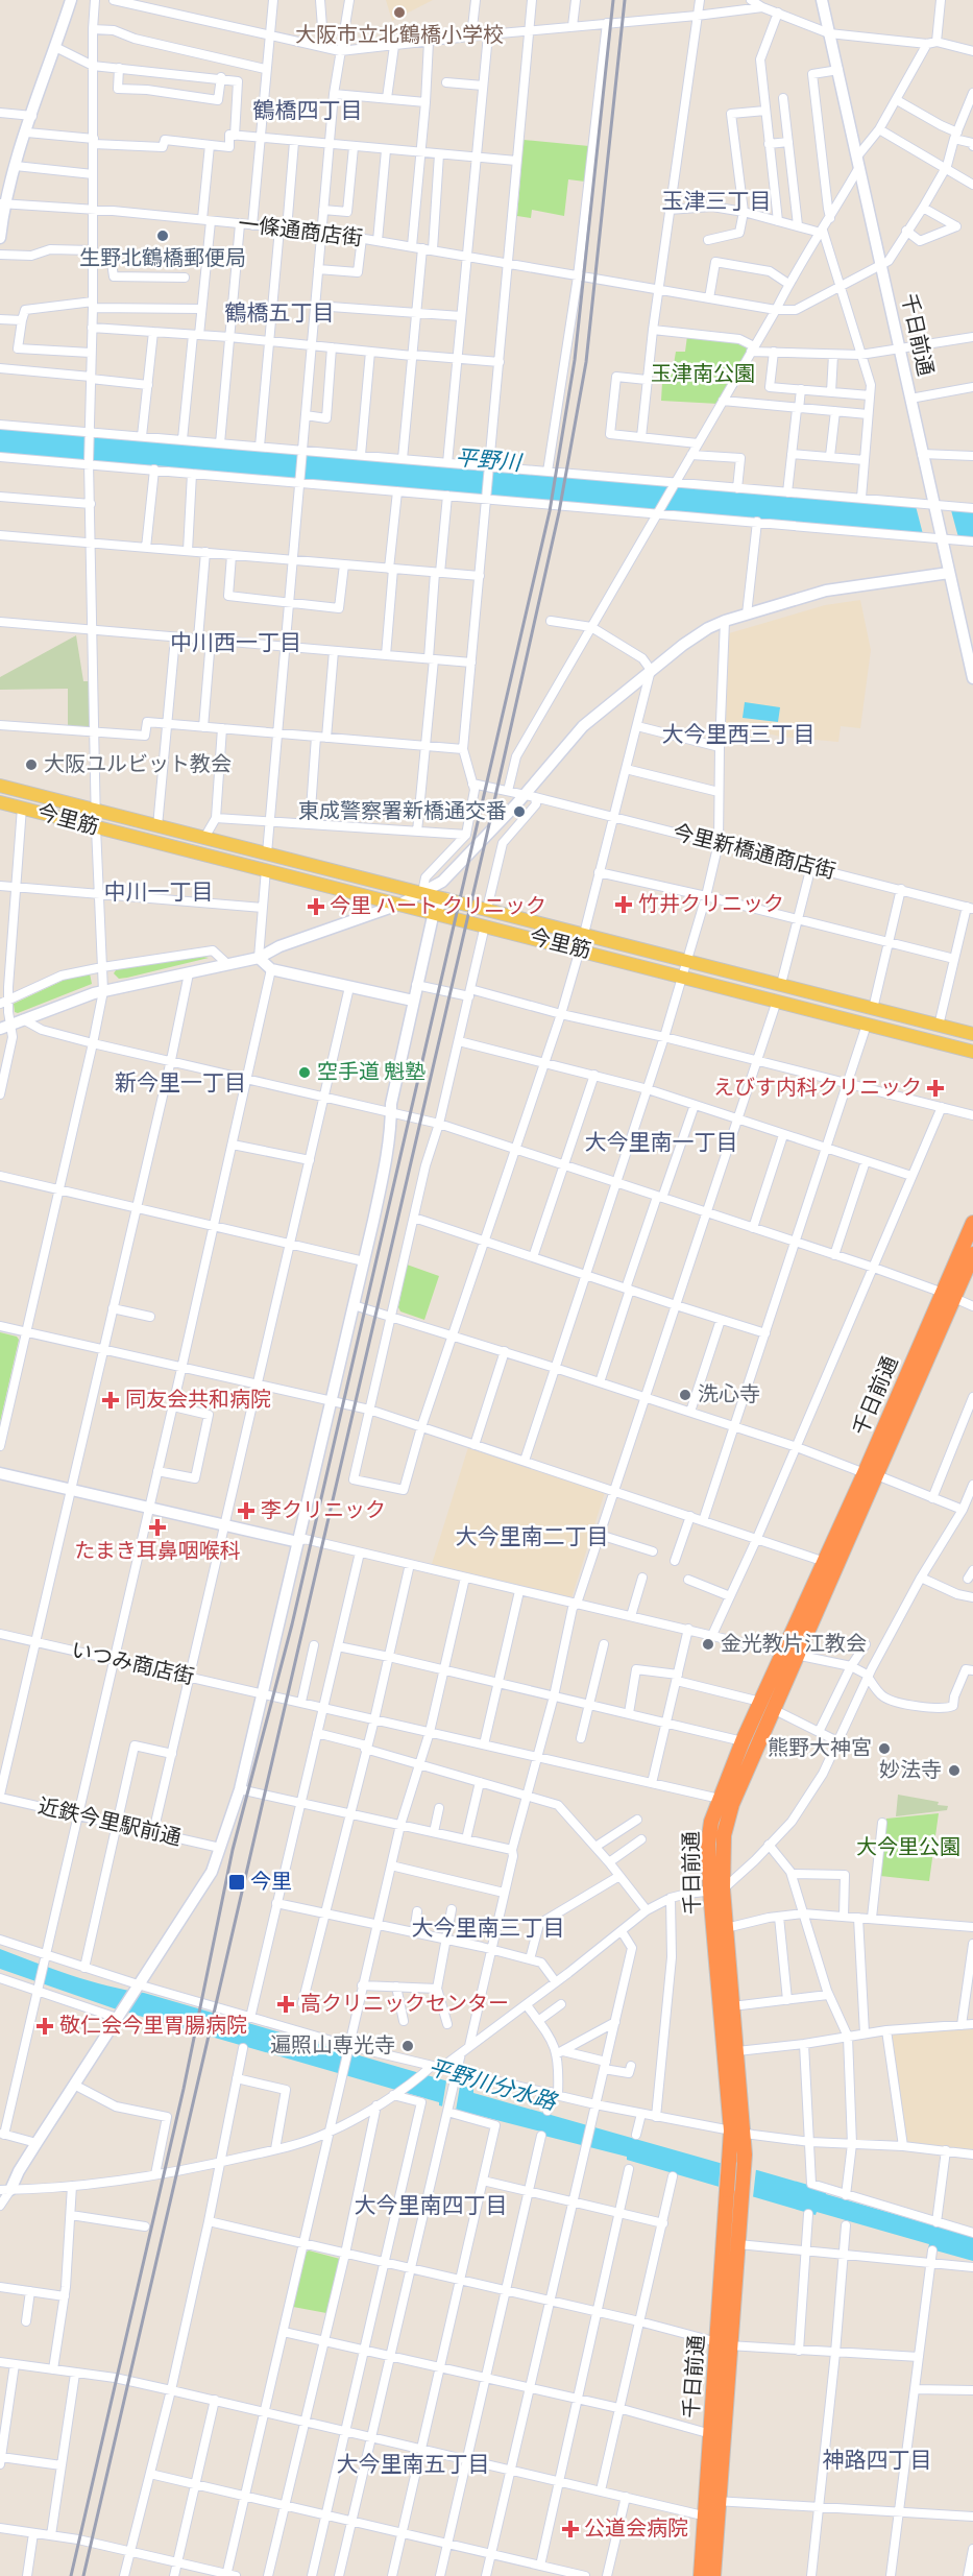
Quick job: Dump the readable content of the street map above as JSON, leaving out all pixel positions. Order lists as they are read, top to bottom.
{
  "streets": {
    "highway": ["千日前通"],
    "main road": ["今里筋"],
    "street": [
      "一條通商店街",
      "今里新橋通商店街",
      "いつみ商店街",
      "近鉄今里駅前通"
    ]
  },
  "crossings": [
    ["一條通商店街", "千日前通"],
    ["千日前通", "いつみ商店街"]
  ],
  "districts": [
    "鶴橋四丁目",
    "玉津三丁目",
    "鶴橋五丁目",
    "中川西一丁目",
    "大今里西三丁目",
    "中川一丁目",
    "新今里一丁目",
    "大今里南一丁目",
    "大今里南二丁目",
    "大今里南三丁目",
    "大今里南四丁目",
    "神路四丁目",
    "大今里南五丁目"
  ],
  "water": ["平野川", "平野川分水路"],
  "parks": ["玉津南公園", "大今里公園"],
  "places": {
    "other": [
      "大阪市立北鶴橋小学校",
      "生野北鶴橋郵便局",
      "大阪ユルビット教会",
      "東成警察署新橋通交番",
      "空手道 魁塾",
      "洗心寺",
      "金光教片江教会",
      "熊野大神宮",
      "妙法寺",
      "遍照山専光寺"
    ],
    "health": [
      "竹井クリニック",
      "今里 ハート クリニック",
      "えびす内科クリニック",
      "同友会共和病院",
      "李クリニック",
      "たまき耳鼻咽喉科",
      "高クリニックセンター",
      "敬仁会今里胃腸病院",
      "公道会病院"
    ],
    "transit": ["今里"]
  }
}
